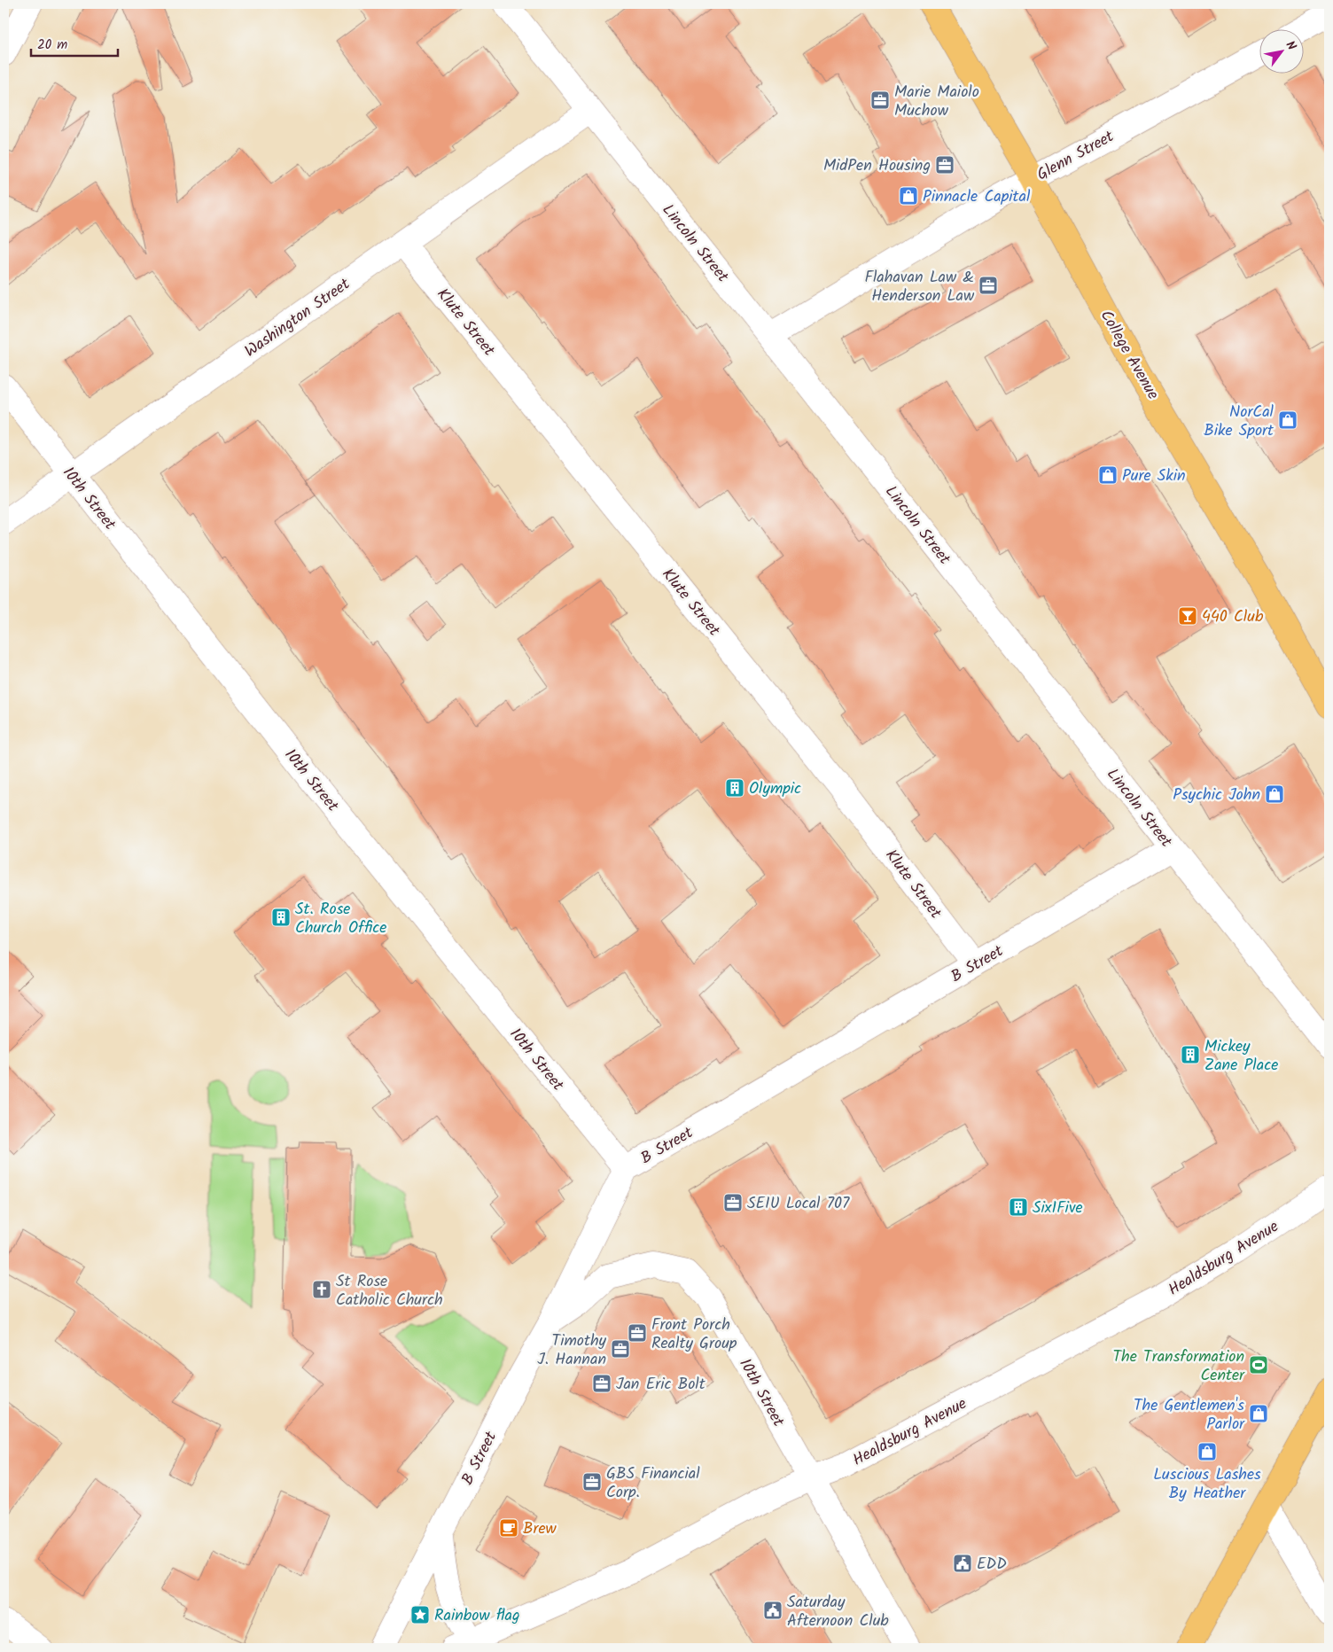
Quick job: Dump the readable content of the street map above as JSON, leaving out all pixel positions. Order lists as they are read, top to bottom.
{
  "streets": {
    "main road": ["College Avenue"],
    "street": [
      "Glenn Street",
      "Lincoln Street",
      "Washington Street",
      "Klute Street",
      "10th Street",
      "B Street",
      "Healdsburg Avenue"
    ]
  },
  "crossings": [
    ["Glenn Street", "Lincoln Street"],
    ["Glenn Street", "College Avenue"],
    ["Lincoln Street", "Washington Street"],
    ["Lincoln Street", "B Street"],
    ["Washington Street", "Klute Street"],
    ["Washington Street", "10th Street"],
    ["Klute Street", "B Street"],
    ["10th Street", "B Street"],
    ["10th Street", "Healdsburg Avenue"]
  ],
  "places": {
    "office": [
      "Marie Maiolo Muchow",
      "MidPen Housing",
      "Flahavan Law & Henderson Law",
      "SEIU Local 707",
      "Front Porch Realty Group",
      "Timothy J. Hannan",
      "Jan Eric Bolt",
      "GBS Financial Corp."
    ],
    "shop": [
      "Pinnacle Capital",
      "NorCal Bike Sport",
      "Pure Skin",
      "Psychic John",
      "The Gentlemen's Parlor",
      "Luscious Lashes By Heather"
    ],
    "bar": ["440 Club"],
    "building": [
      "Olympic",
      "St. Rose Church Office",
      "Mickey Zane Place",
      "Six1Five"
    ],
    "church": ["St Rose Catholic Church"],
    "sports": ["The Transformation Center"],
    "cafe": ["Brew"],
    "public building": ["EDD", "Saturday Afternoon Club"],
    "place": ["Rainbow flag"]
  },
  "scale_bar": "20 m",
  "north": "top right"
}
